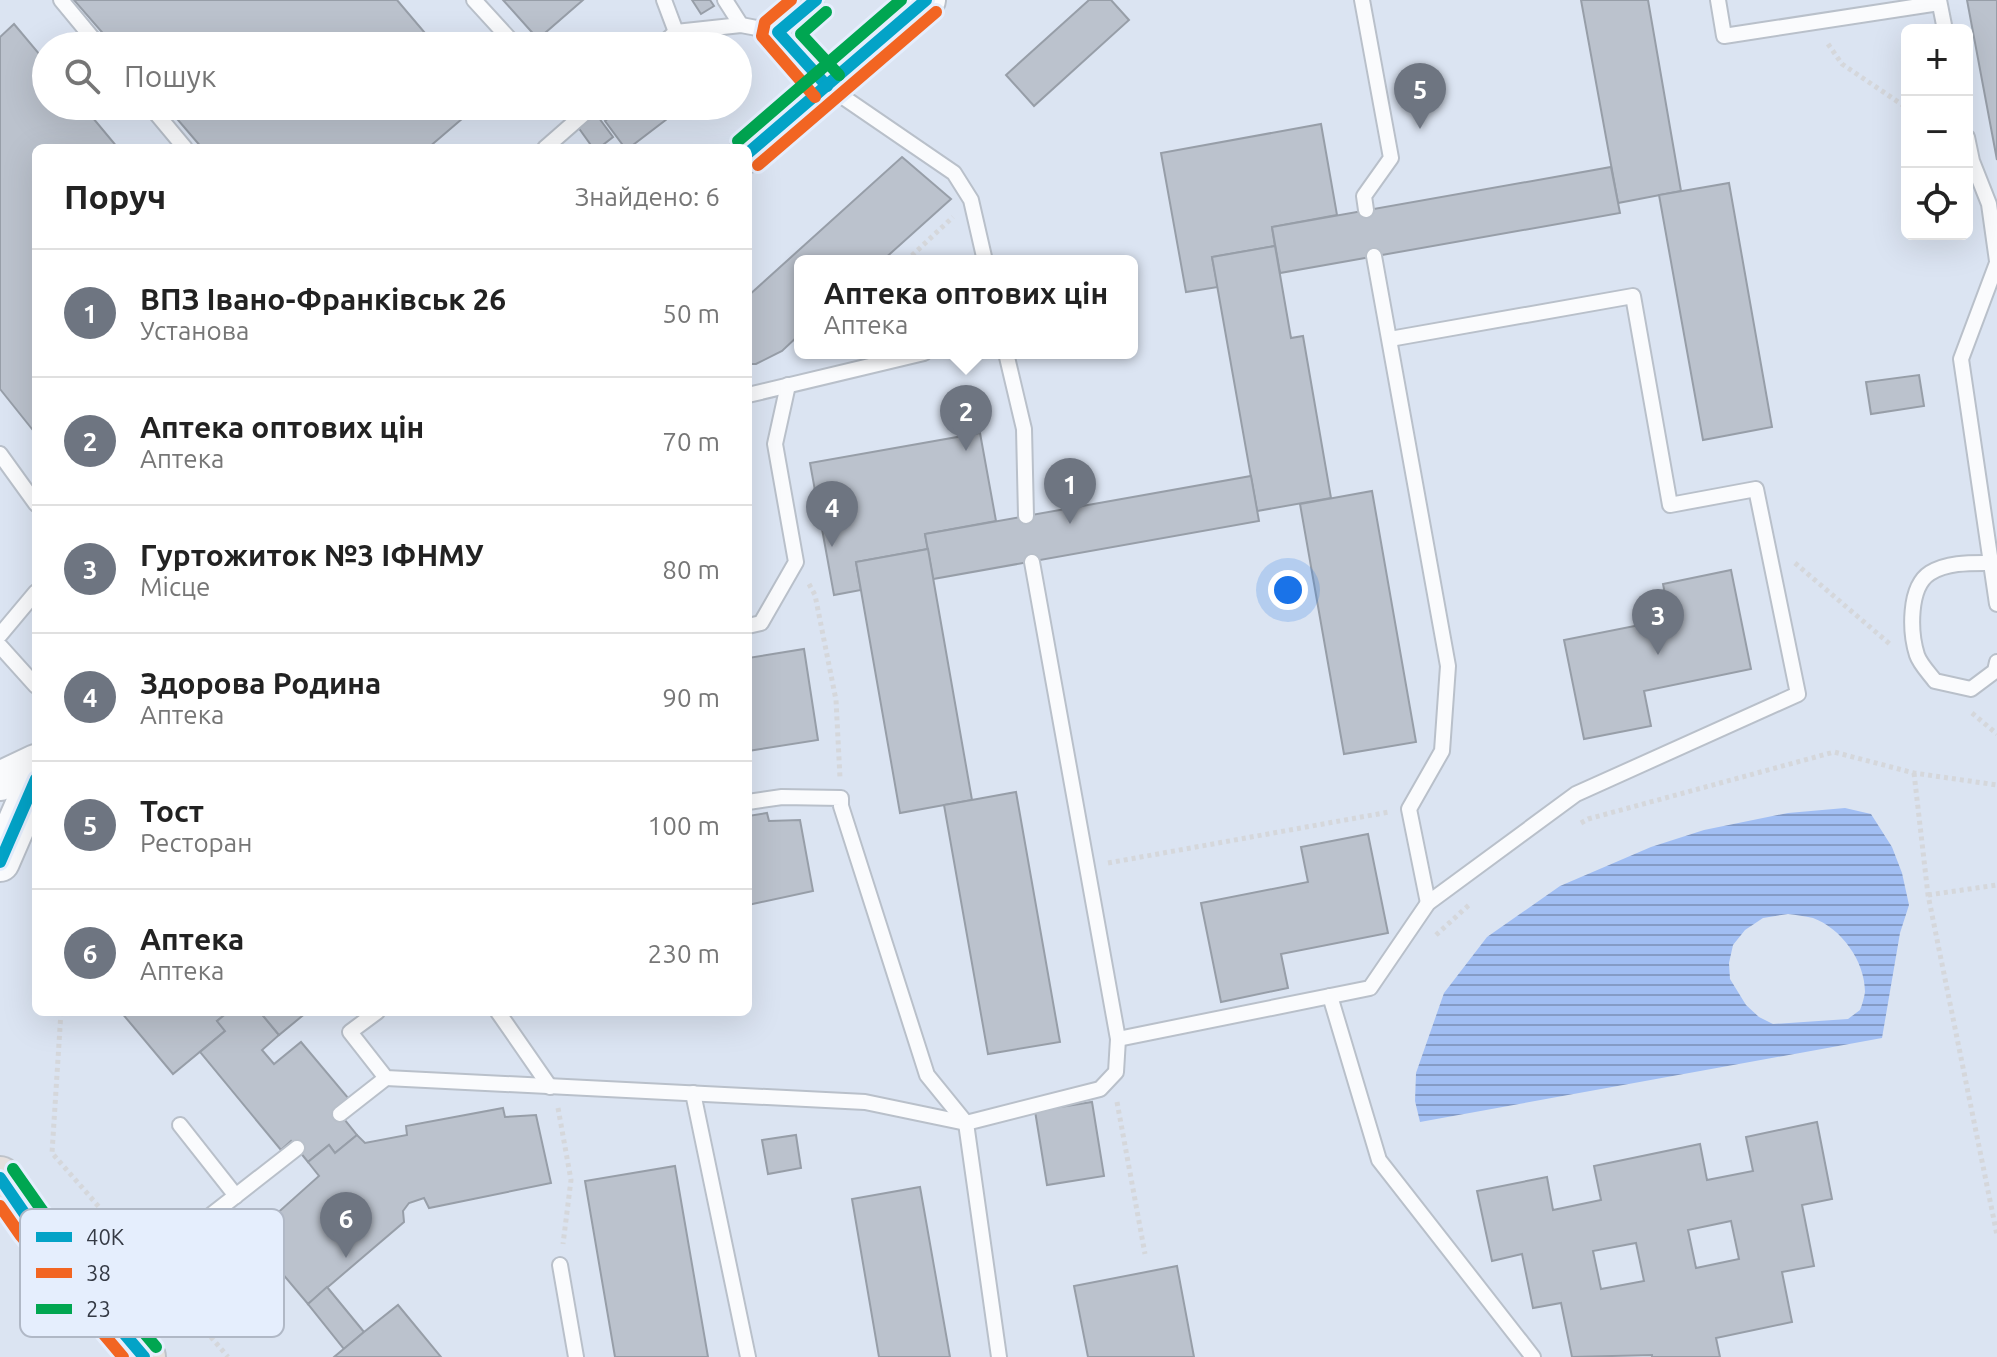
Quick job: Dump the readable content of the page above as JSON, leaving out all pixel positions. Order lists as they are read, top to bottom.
{
  "lines": ["transit line 40К", "transit line 38", "transit line 23"],
  "legend": ["40К", "38", "23"],
  "page": {
    "map_buttons": ["+", "−"],
    "search": "Пошук",
    "pins": [
      "5",
      "2",
      "1",
      "4",
      "3",
      "6"
    ],
    "heading": ["Поруч", "Знайдено: 6"],
    "list": [
      {
        "mark": "1",
        "name": "ВПЗ Івано-Франківськ 26",
        "note": "Установа",
        "value": "50 m"
      },
      {
        "mark": "2",
        "name": "Аптека оптових цін",
        "note": "Аптека",
        "value": "70 m"
      },
      {
        "mark": "3",
        "name": "Гуртожиток №3 ІФНМУ",
        "note": "Місце",
        "value": "80 m"
      },
      {
        "mark": "4",
        "name": "Здорова Родина",
        "note": "Аптека",
        "value": "90 m"
      },
      {
        "mark": "5",
        "name": "Тост",
        "note": "Ресторан",
        "value": "100 m"
      },
      {
        "mark": "6",
        "name": "Аптека",
        "note": "Аптека",
        "value": "230 m"
      }
    ],
    "popup": ["Аптека оптових цін", "Аптека"]
  }
}
